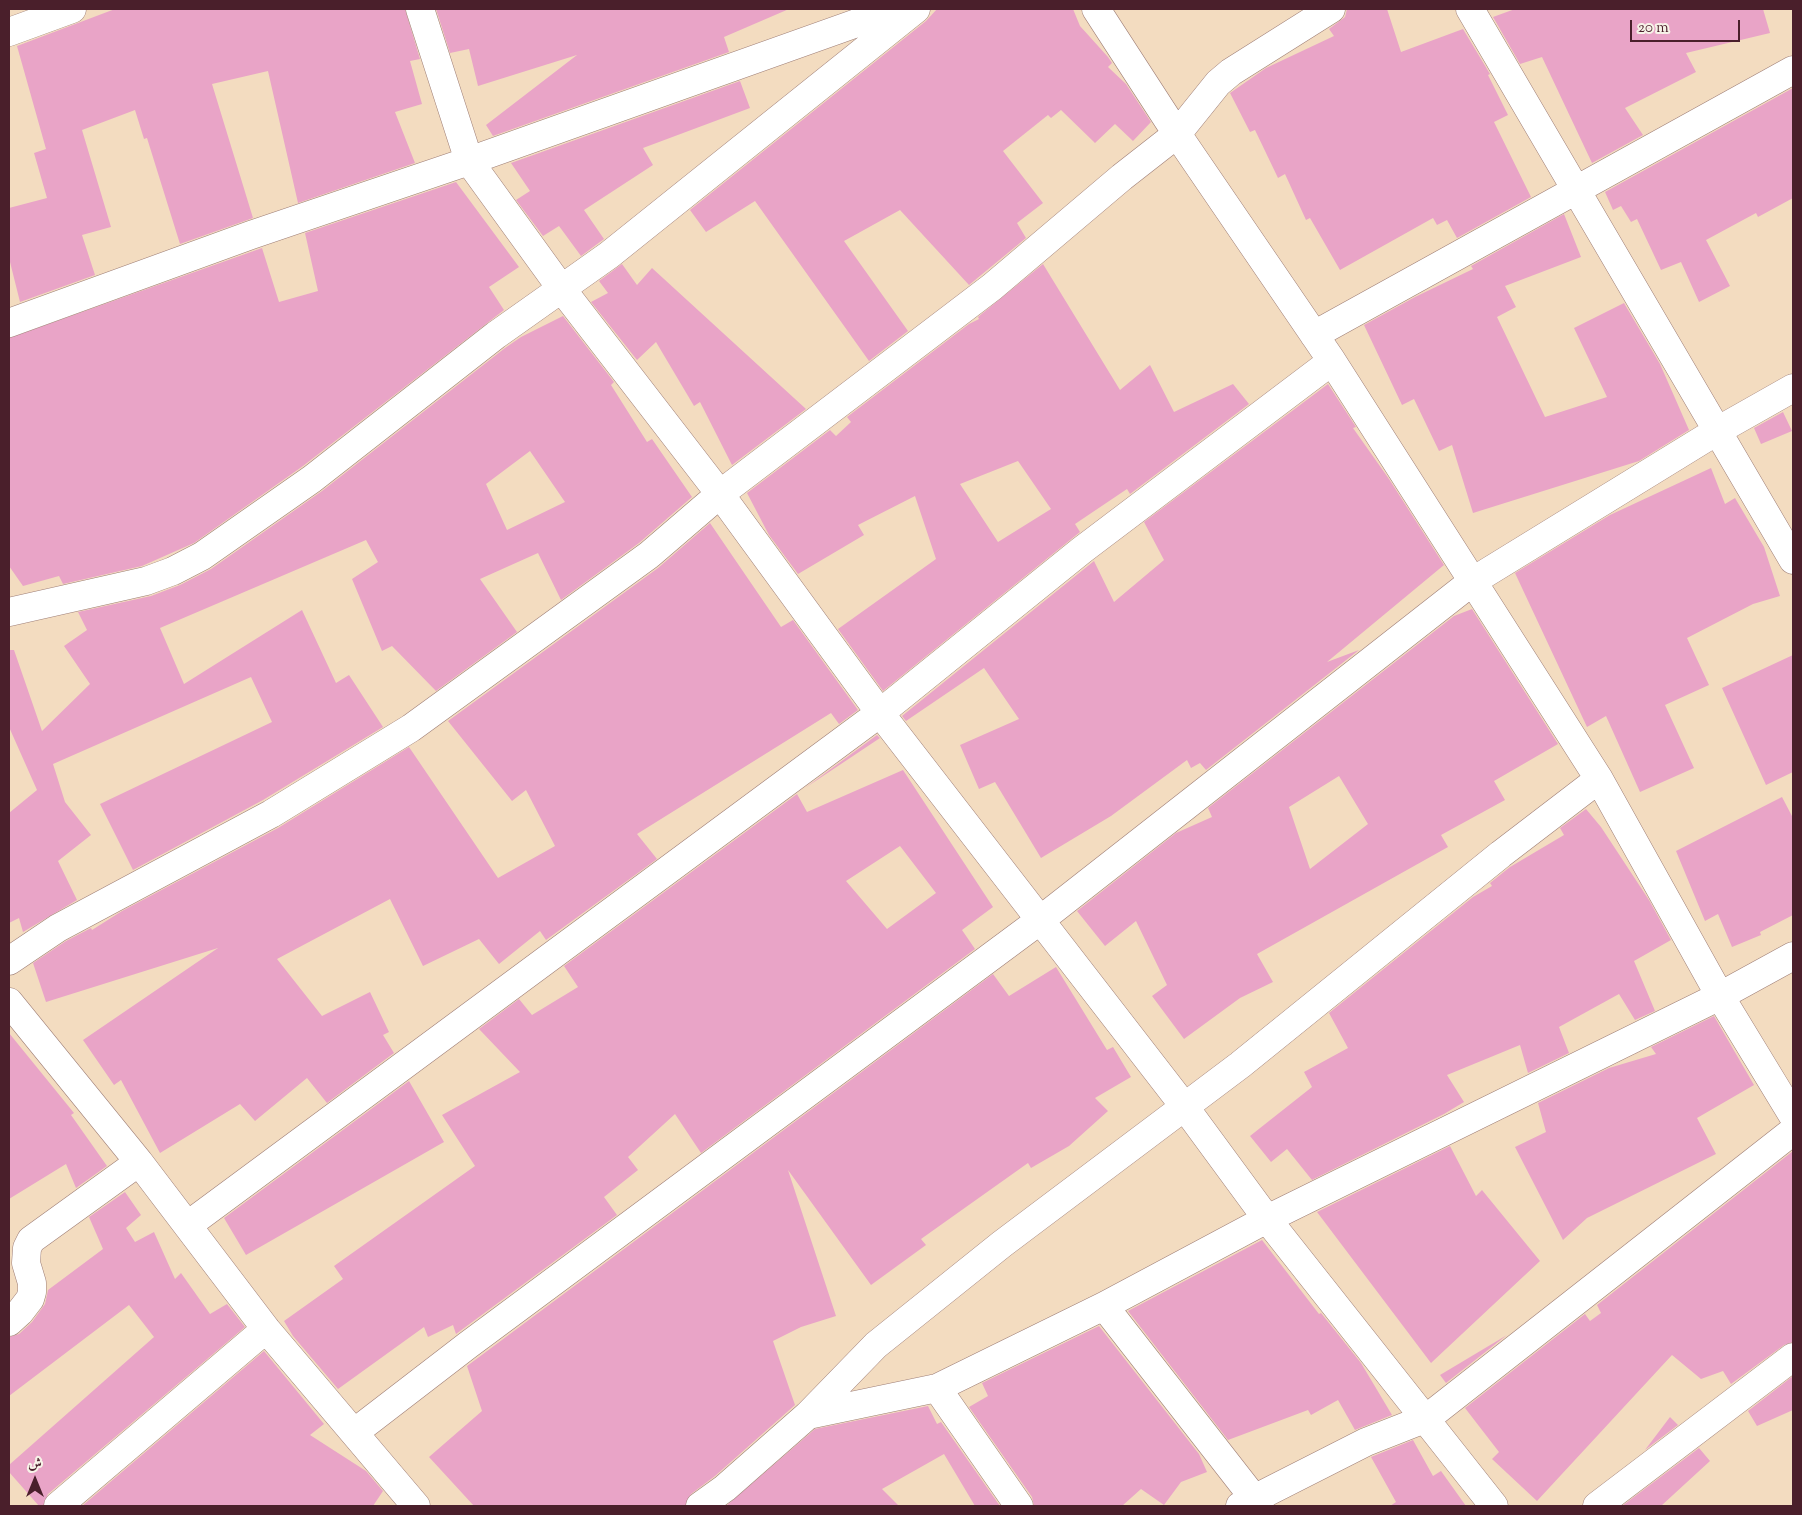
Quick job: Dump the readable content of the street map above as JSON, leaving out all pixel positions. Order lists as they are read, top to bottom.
{
  "scale_bar": "20 m",
  "north": "top"
}
